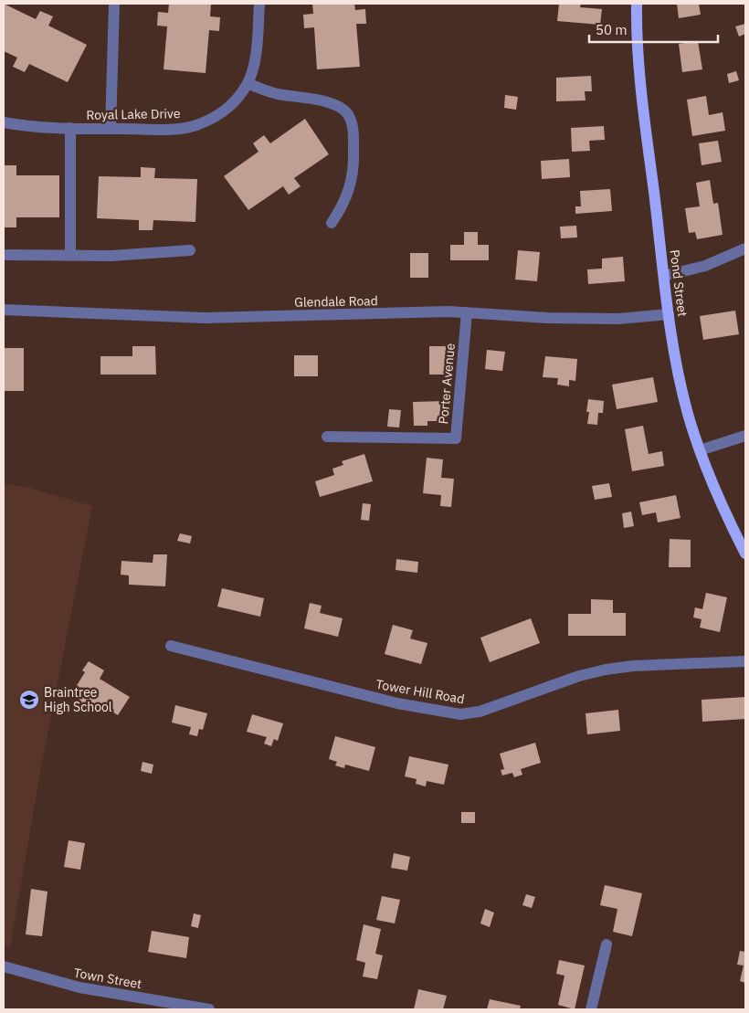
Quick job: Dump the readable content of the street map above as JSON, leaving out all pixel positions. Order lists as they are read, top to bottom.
{
  "streets": {
    "main road": ["Pond Street"],
    "street": [
      "Royal Lake Drive",
      "Glendale Road",
      "Porter Avenue",
      "Tower Hill Road",
      "Town Street"
    ]
  },
  "crossings": [
    ["Pond Street", "Glendale Road"],
    ["Glendale Road", "Porter Avenue"]
  ],
  "places": {
    "school or university": ["Braintree High School"]
  },
  "scale_bar": "50 m"
}
